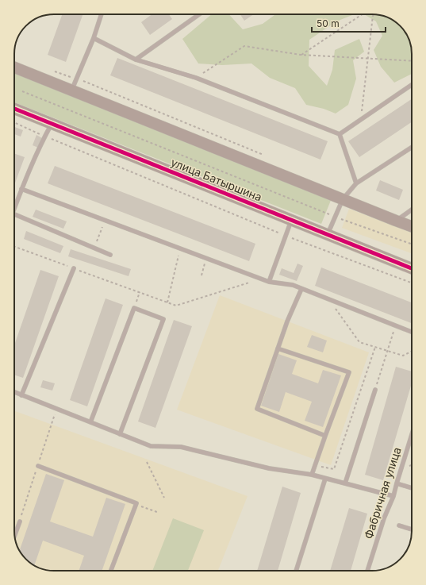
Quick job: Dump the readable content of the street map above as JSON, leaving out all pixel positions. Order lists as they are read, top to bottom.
{
  "streets": {
    "street": ["улица Батыршина"],
    "lane": ["Фабричная улица"]
  },
  "scale_bar": "50 m"
}
